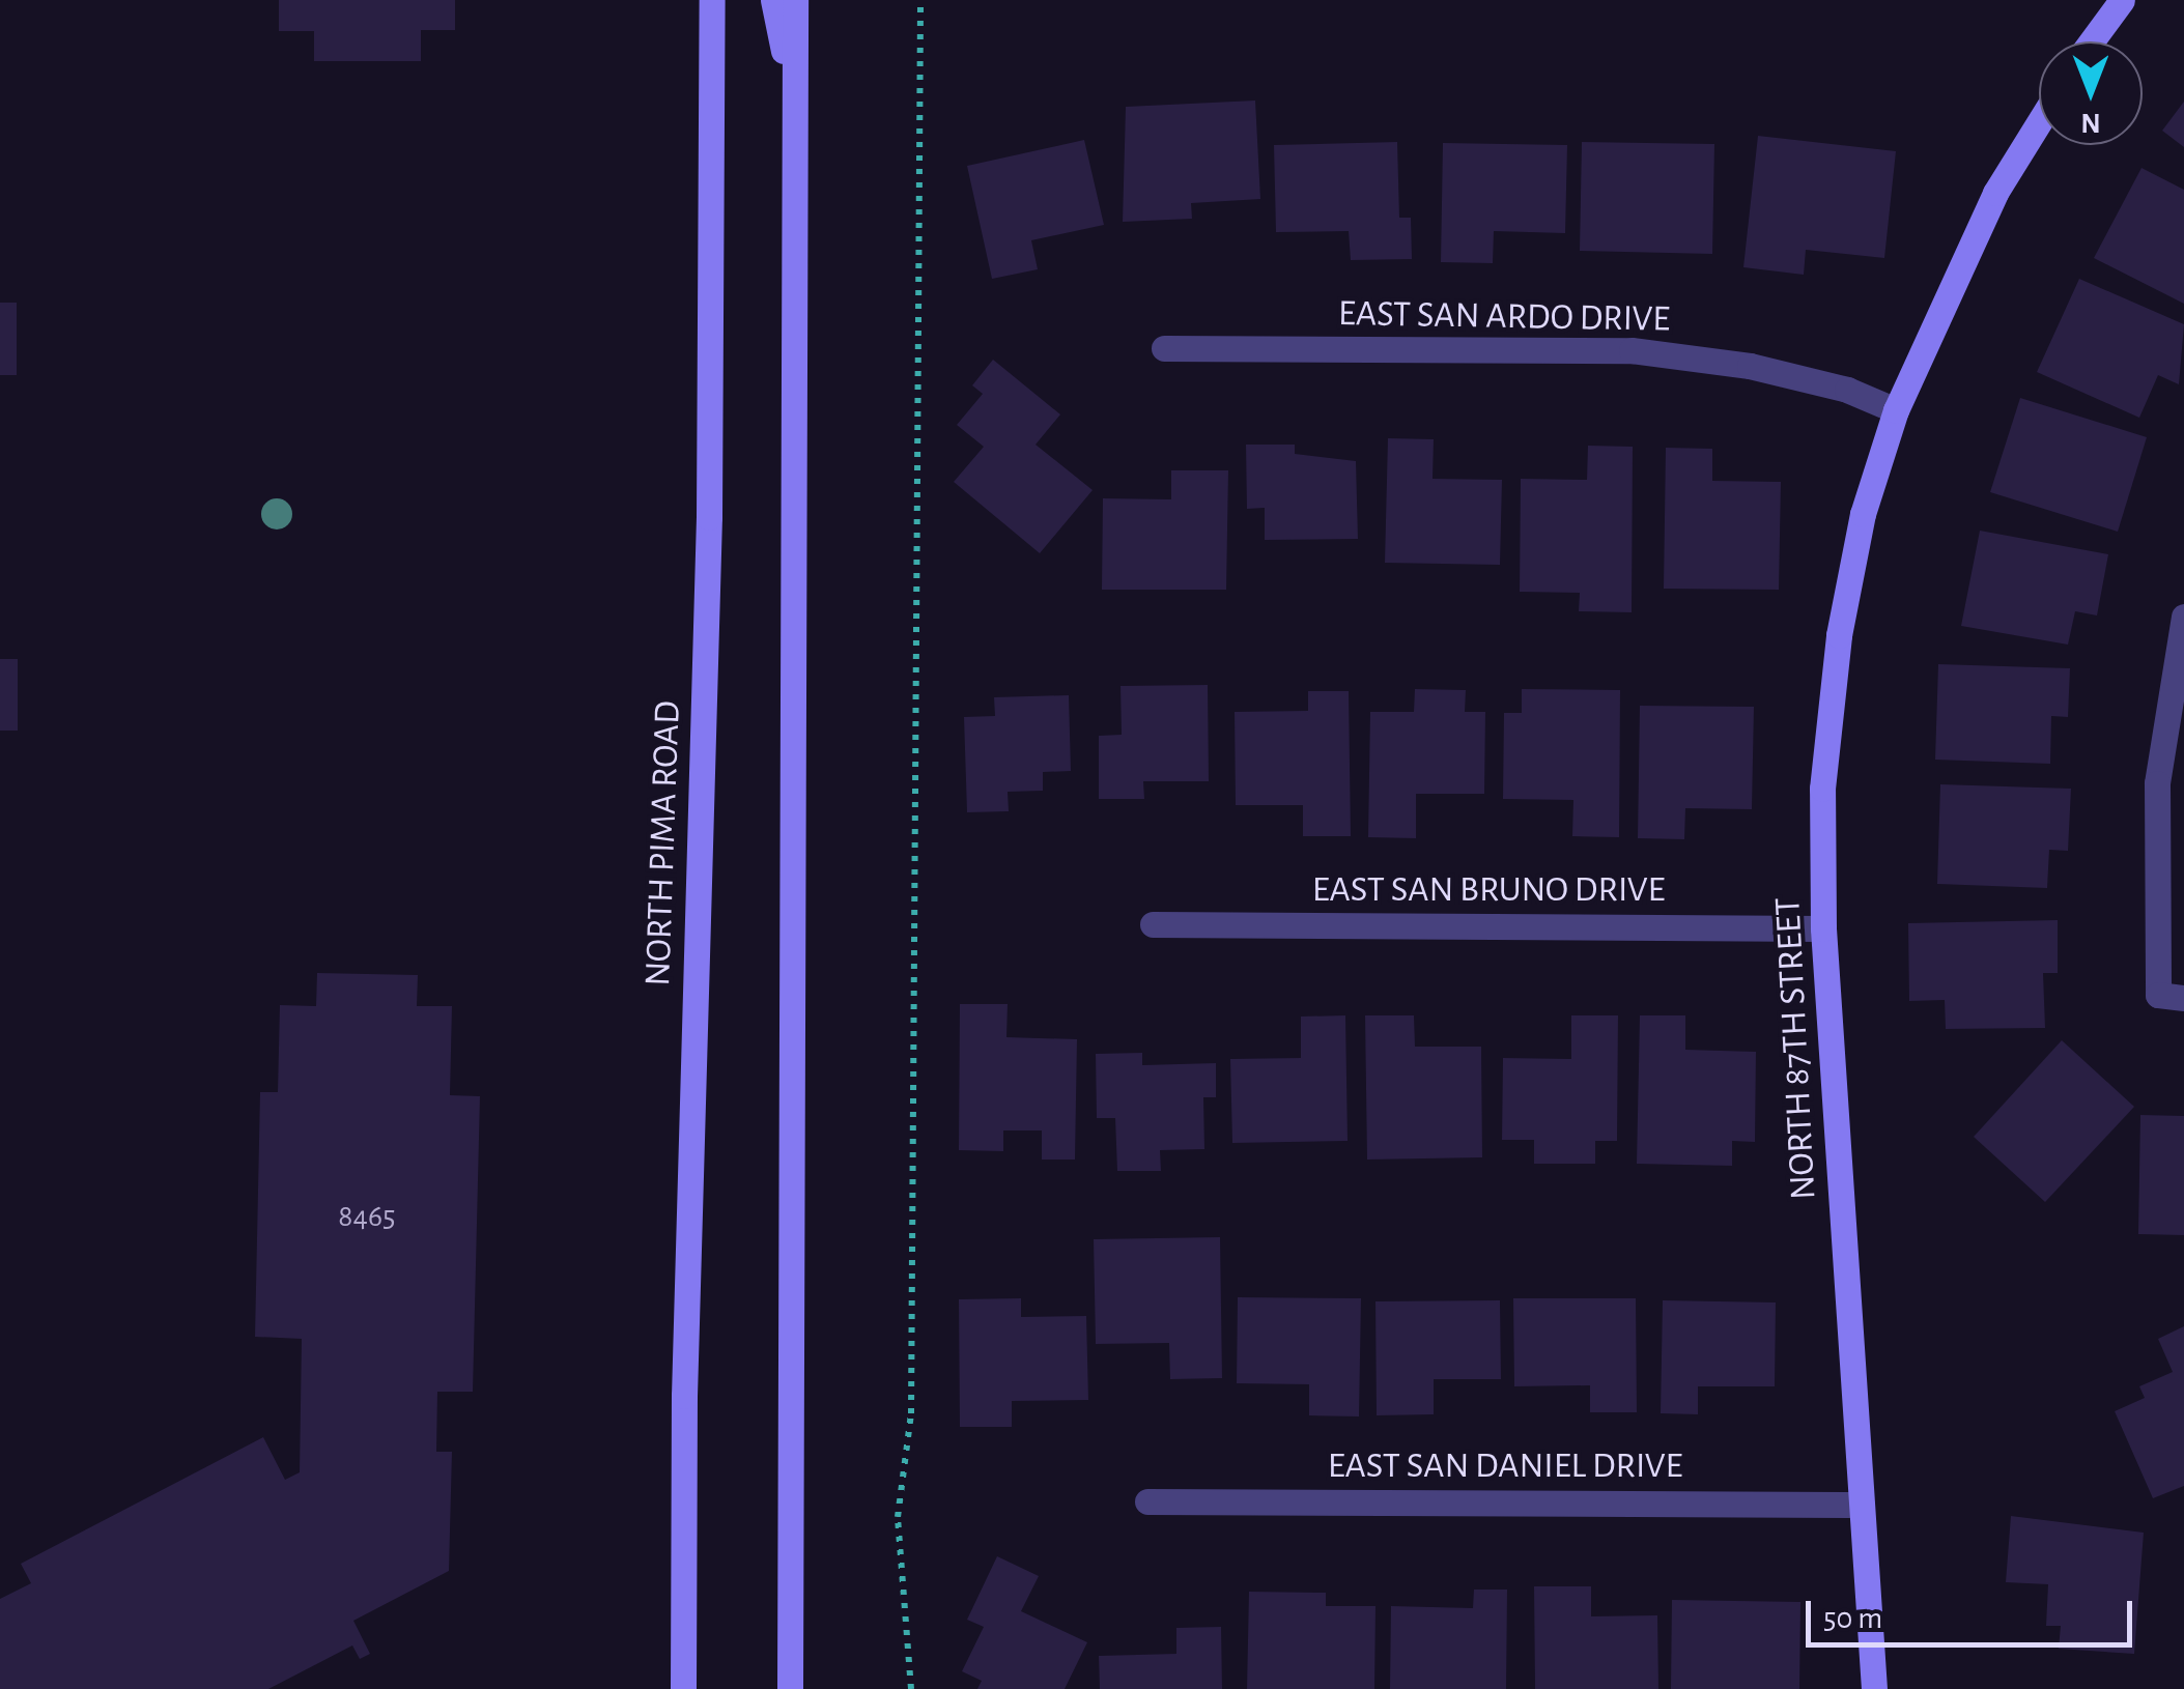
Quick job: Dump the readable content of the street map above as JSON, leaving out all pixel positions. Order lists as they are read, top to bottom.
{
  "streets": {
    "main road": ["NORTH PIMA ROAD", "NORTH 87TH STREET"],
    "street": ["EAST SAN ARDO DRIVE", "EAST SAN BRUNO DRIVE", "EAST SAN DANIEL DRIVE"]
  },
  "crossings": [
    ["EAST SAN ARDO DRIVE", "NORTH 87TH STREET"],
    ["EAST SAN BRUNO DRIVE", "NORTH 87TH STREET"],
    ["NORTH 87TH STREET", "EAST SAN DANIEL DRIVE"]
  ],
  "house_numbers": ["8465"],
  "scale_bar": "50 m",
  "north": "bottom"
}
